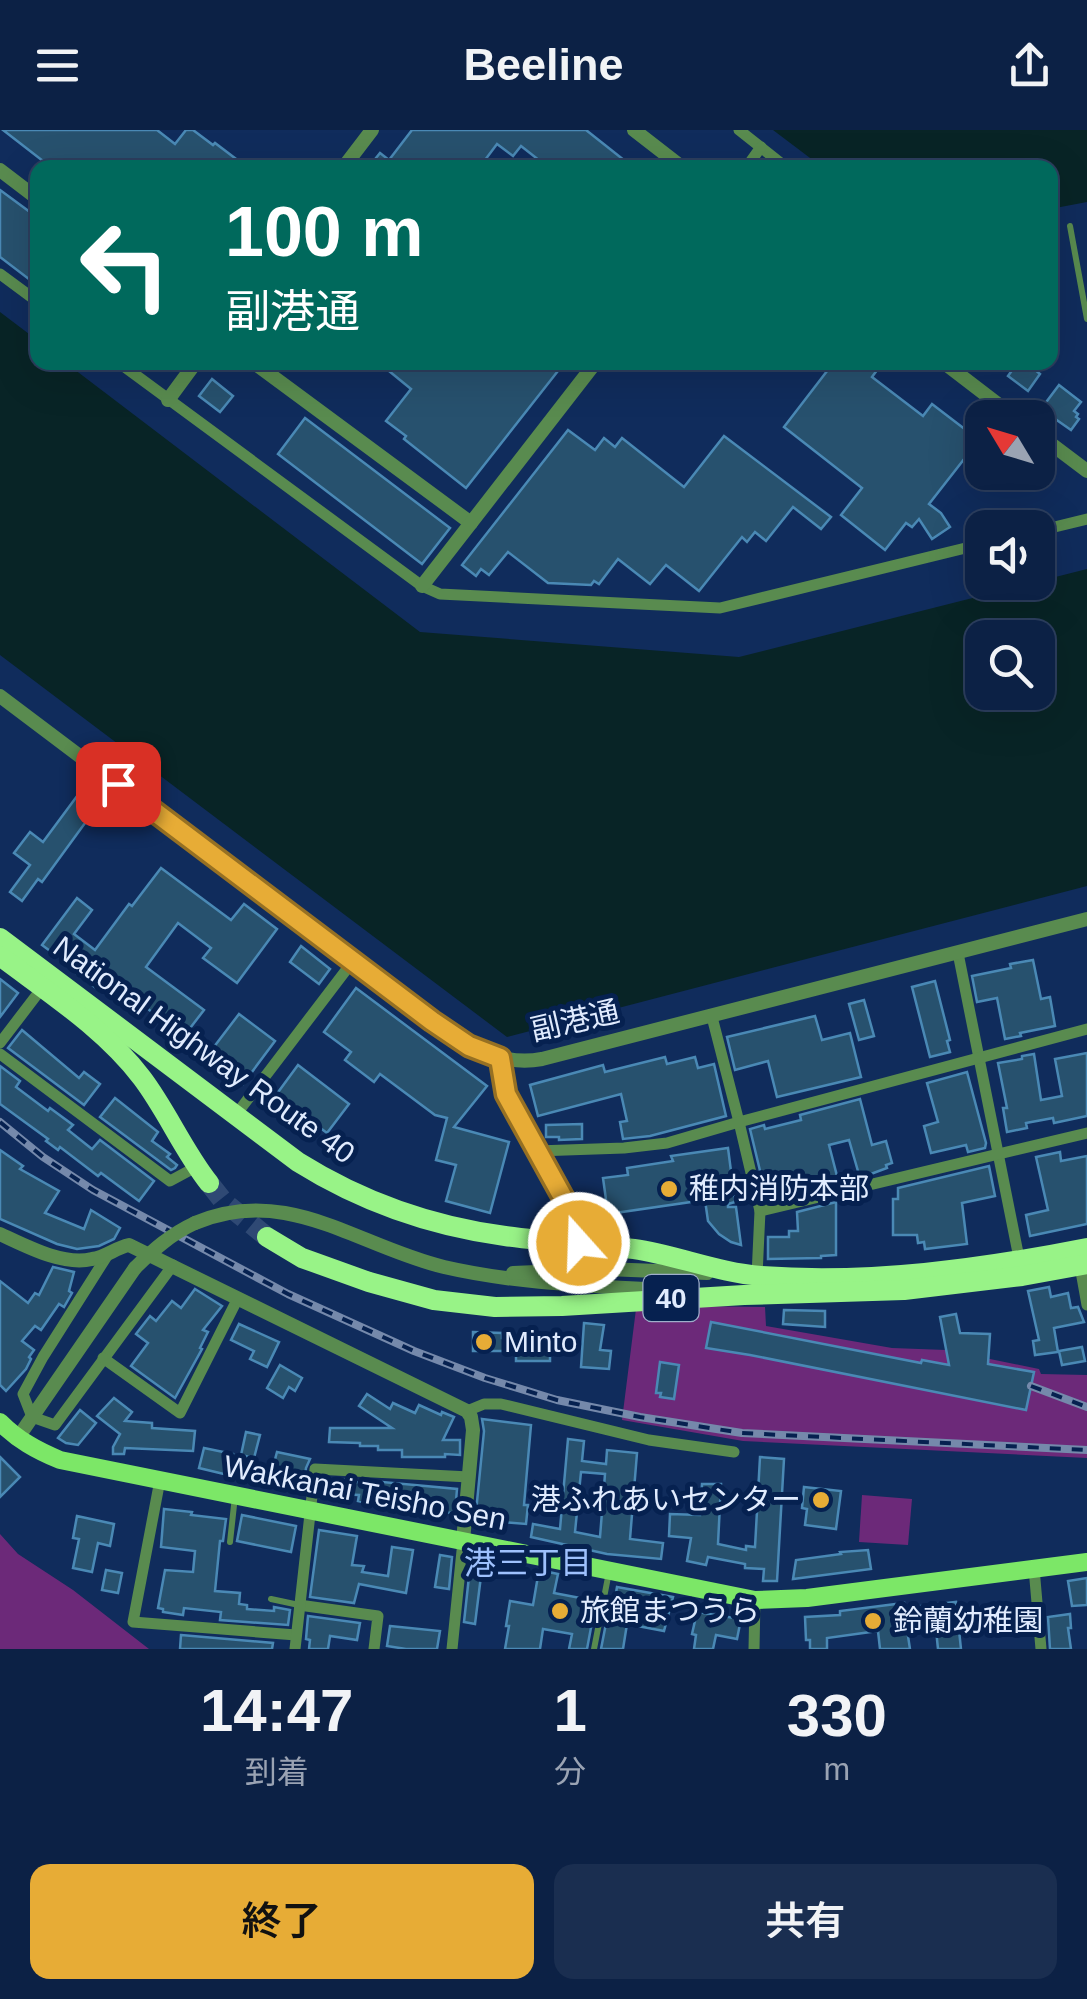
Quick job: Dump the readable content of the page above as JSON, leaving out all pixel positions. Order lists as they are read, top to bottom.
{
  "streets": {
    "highway": ["National Highway Route 40", "40"],
    "main road": ["Wakkanai Teisho Sen"],
    "street": ["副港通"]
  },
  "districts": ["港三丁目"],
  "places": [
    "稚内消防本部",
    "Minto",
    "港ふれあいセンター",
    "旅館まつうら",
    "鈴蘭幼稚園"
  ],
  "north": "top left",
  "page": {
    "header": "Beeline",
    "turn": ["100 m", "副港通"],
    "eta": [
      "14:47",
      "到着",
      "1",
      "分",
      "330",
      "m"
    ],
    "buttons": ["終了", "共有"]
  }
}
